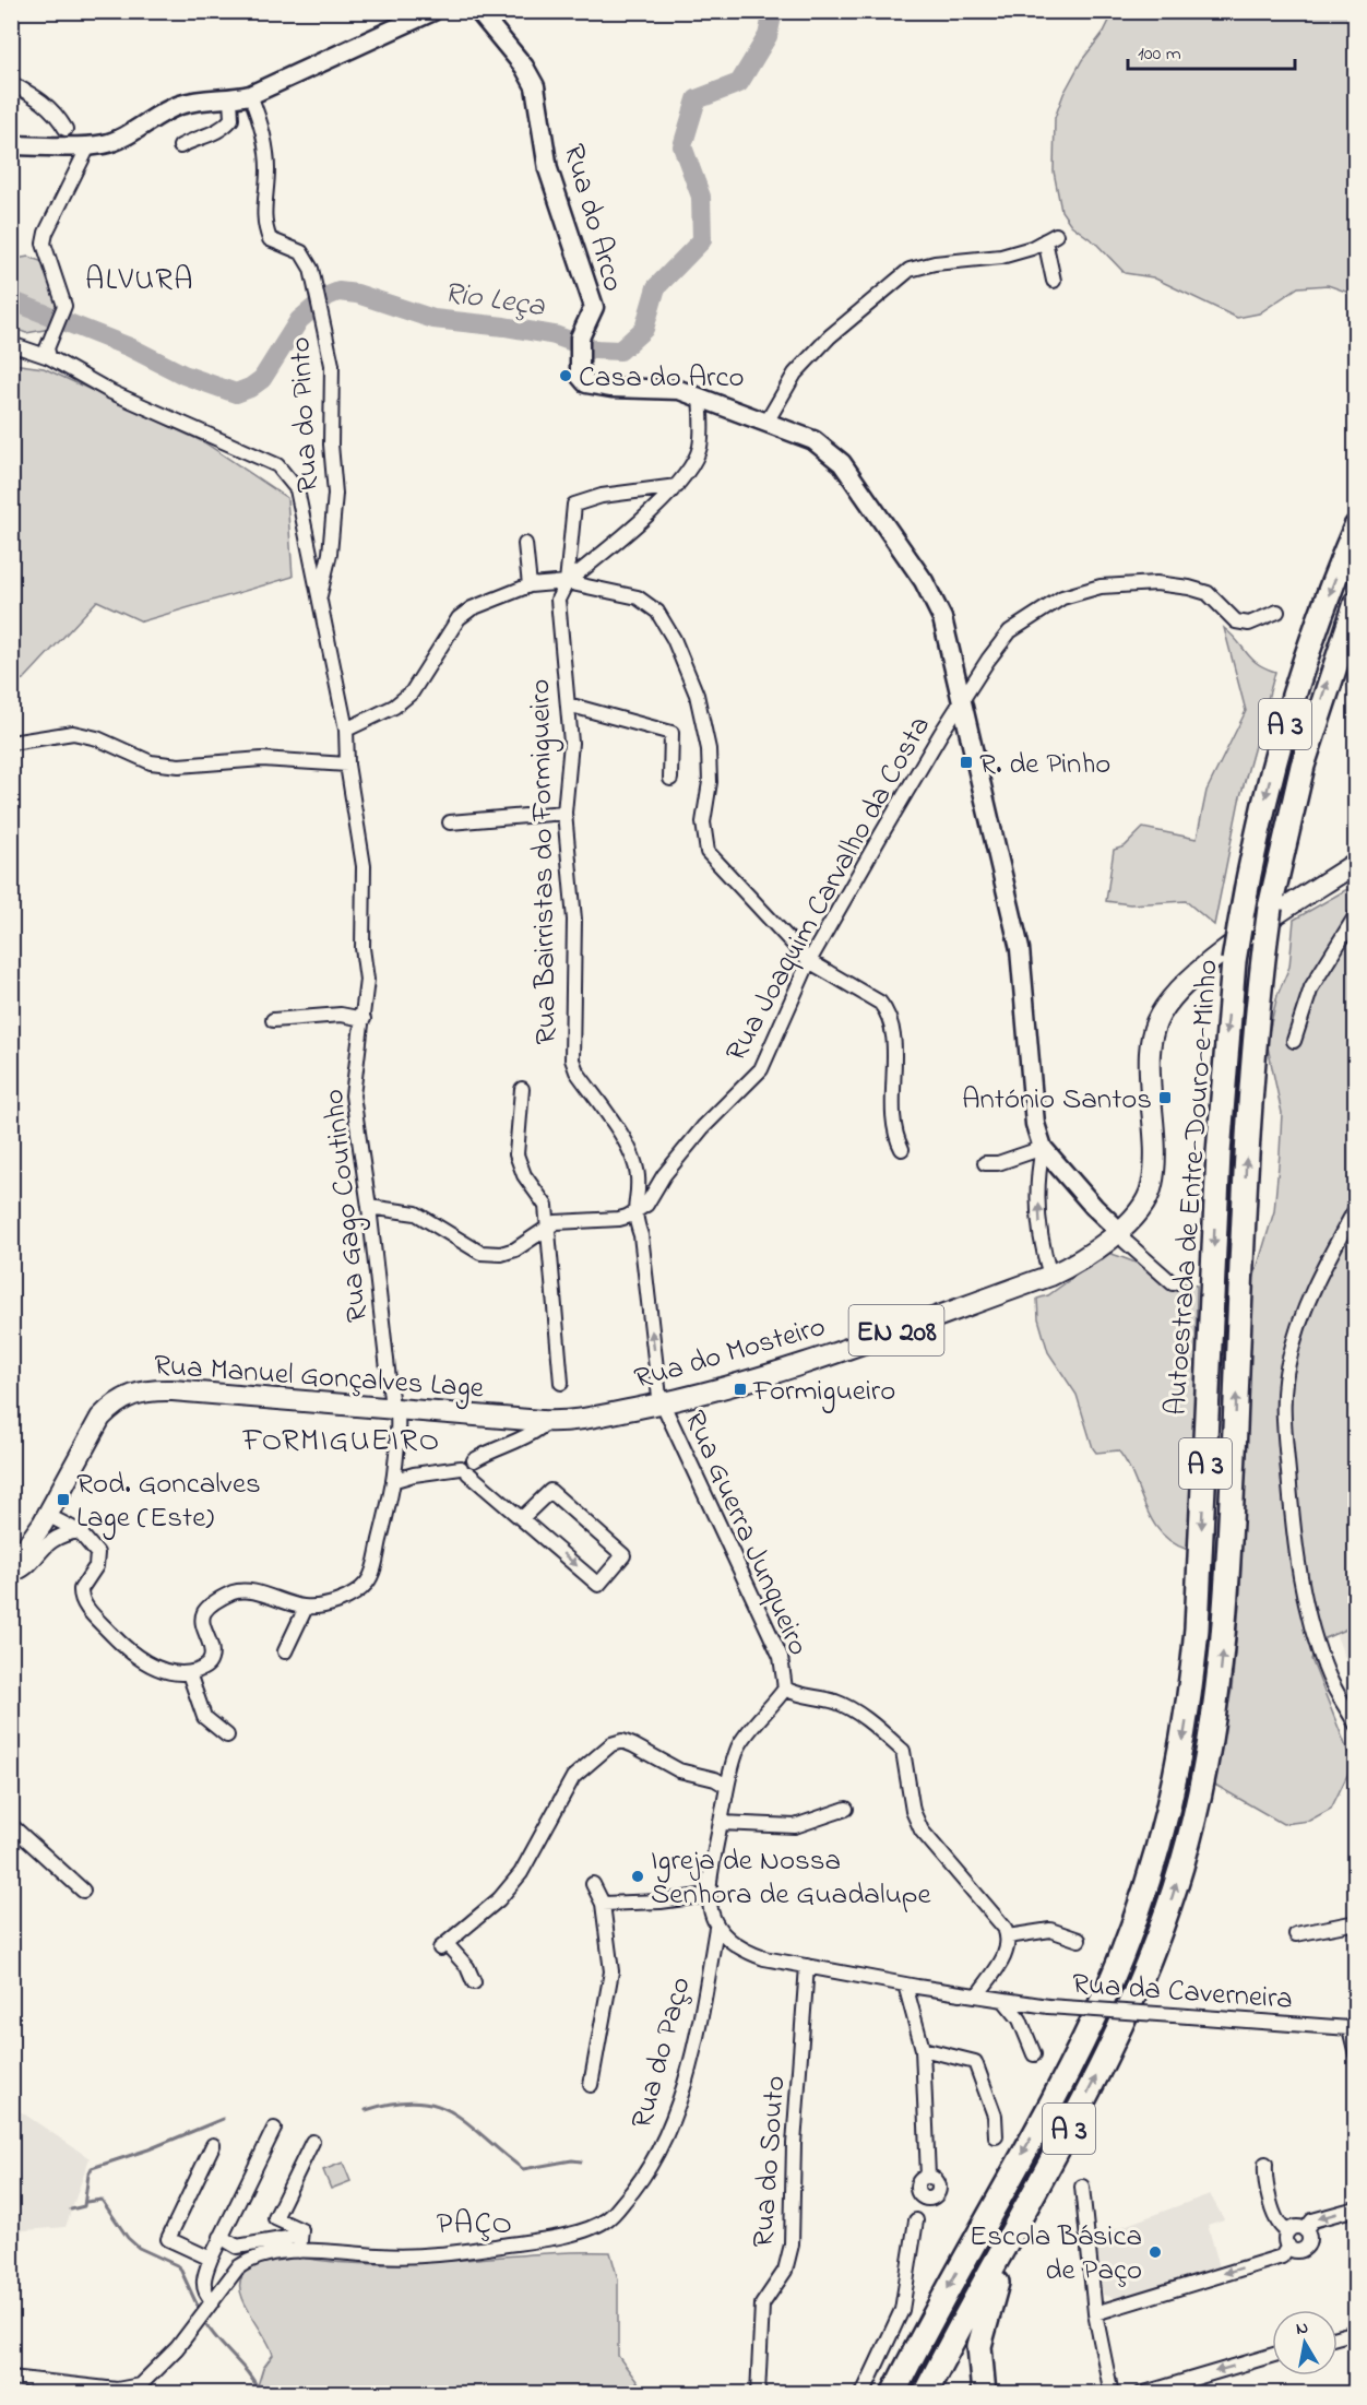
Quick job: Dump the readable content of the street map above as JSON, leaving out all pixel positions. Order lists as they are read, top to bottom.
{
  "streets": {
    "highway": ["A 3", "Autoestrada de Entre-Douro-e-Minho"],
    "main road": ["EN 208", "Rua do Mosteiro", "Rua Manuel Gonçalves Lage"],
    "street": [
      "Rua do Arco",
      "Rua do Pinto",
      "Rua Bairristas do Formigueiro",
      "Rua Joaquim Carvalho da Costa",
      "Rua Gago Coutinho",
      "Rua Guerra Junqueiro",
      "Rua da Caverneira",
      "Rua do Paço",
      "Rua do Souto"
    ]
  },
  "crossings": [
    ["Rua do Arco", "Rua Joaquim Carvalho da Costa"],
    ["Rua do Pinto", "Rua Gago Coutinho"],
    ["Rua Bairristas do Formigueiro", "Rua Joaquim Carvalho da Costa"],
    ["Rua Bairristas do Formigueiro", "Rua do Mosteiro"],
    ["Rua Bairristas do Formigueiro", "Rua Guerra Junqueiro"],
    ["Rua Gago Coutinho", "Rua Manuel Gonçalves Lage"],
    ["Rua do Mosteiro", "Rua Manuel Gonçalves Lage"],
    ["Rua do Mosteiro", "Rua Guerra Junqueiro"],
    ["Rua Guerra Junqueiro", "Rua do Paço"]
  ],
  "districts": ["ALVURA", "FORMIGUEIRO", "PAÇO"],
  "water": ["Rio Leça"],
  "places": {
    "other": ["Casa do Arco", "Igreja de Nossa Senhora de Guadalupe", "Escola Básica de Paço"],
    "transit": [
      "R. de Pinho",
      "António Santos",
      "Formigueiro",
      "Rod. Goncalves Lage (Este)"
    ]
  },
  "scale_bar": "100 m",
  "north": "top"
}
